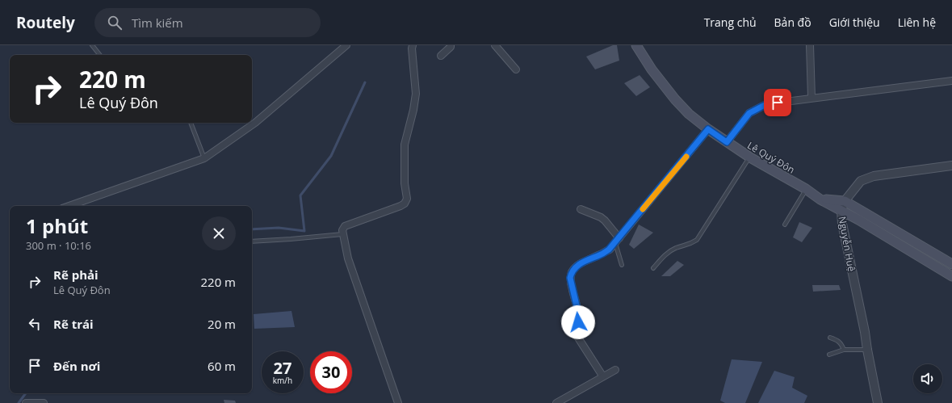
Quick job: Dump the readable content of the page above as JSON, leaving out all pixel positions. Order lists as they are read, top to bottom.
{
  "streets": {
    "main road": ["Lê Quý Đôn"],
    "street": ["Nguyễn Huệ"]
  },
  "crossings": [
    ["Lê Quý Đôn", "Nguyễn Huệ"]
  ],
  "page": {
    "header": "Routely",
    "search": "Tìm kiếm",
    "nav": [
      "Trang chủ",
      "Bản đồ",
      "Giới thiệu",
      "Liên hệ"
    ],
    "turn": ["220 m", "Lê Quý Đôn"],
    "heading": ["1 phút", "300 m · 10:16"],
    "list": [
      {
        "name": "Rẽ phải",
        "note": "Lê Quý Đôn",
        "value": "220 m"
      },
      {
        "name": "Rẽ trái",
        "value": "20 m"
      },
      {
        "name": "Đến nơi",
        "value": "60 m"
      }
    ],
    "speed": "27 km/h",
    "limit": "30"
  }
}
